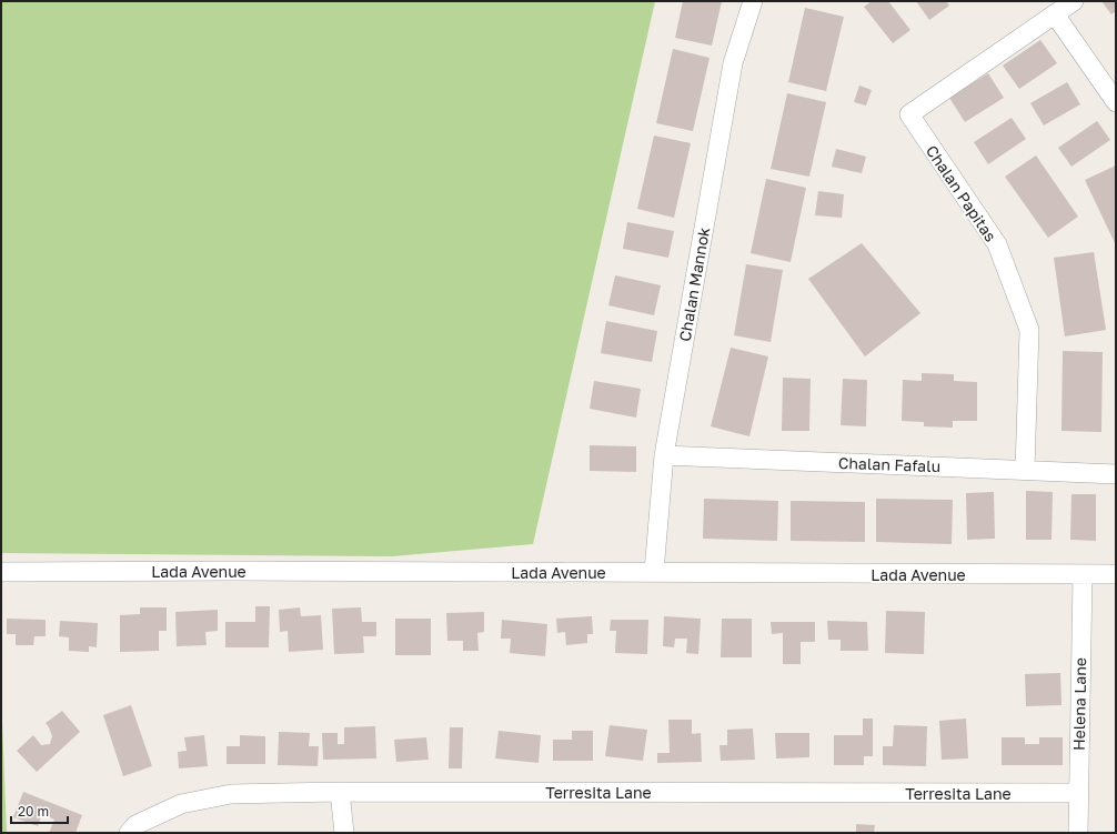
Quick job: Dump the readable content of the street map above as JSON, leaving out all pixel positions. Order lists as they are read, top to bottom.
{
  "streets": {
    "street": [
      "Chalan Papitas",
      "Chalan Mannok",
      "Chalan Fafalu",
      "Lada Avenue",
      "Helena Lane",
      "Terresita Lane"
    ]
  },
  "crossings": [
    ["Chalan Papitas", "Chalan Fafalu"],
    ["Chalan Mannok", "Chalan Fafalu"],
    ["Chalan Mannok", "Lada Avenue"],
    ["Lada Avenue", "Helena Lane"],
    ["Helena Lane", "Terresita Lane"]
  ],
  "scale_bar": "20 m"
}
